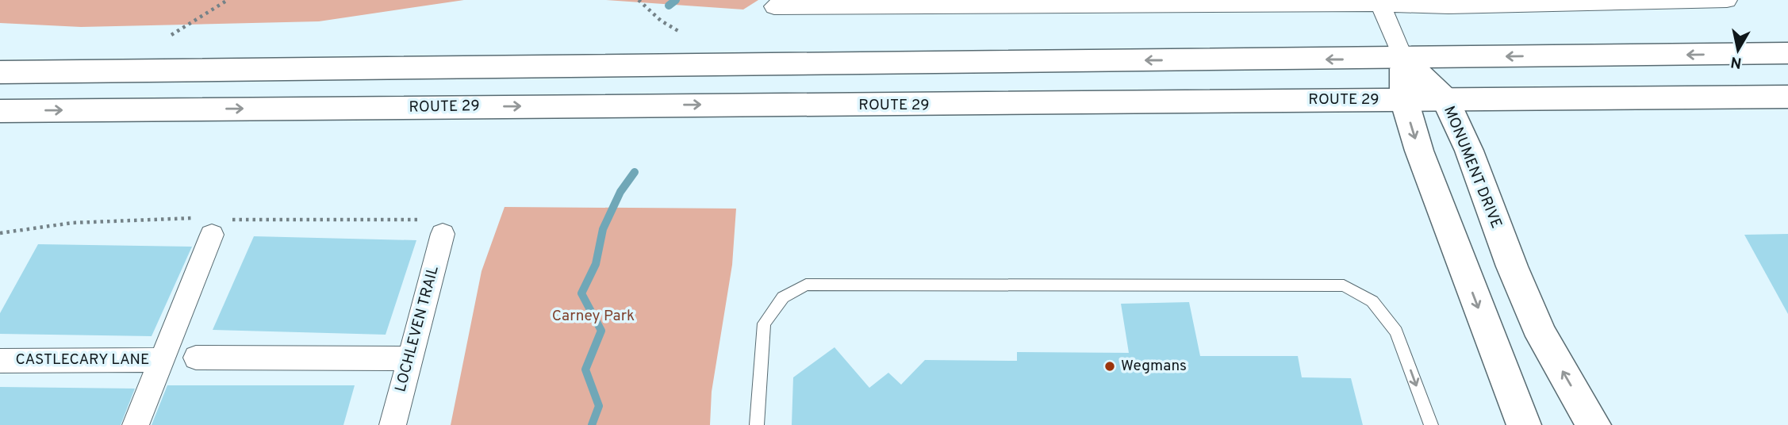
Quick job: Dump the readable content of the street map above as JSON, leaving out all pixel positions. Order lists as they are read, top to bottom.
{
  "streets": {
    "main road": ["ROUTE 29", "MONUMENT DRIVE"],
    "street": ["LOCHLEVEN TRAIL", "CASTLECARY LANE"]
  },
  "crossings": [
    ["ROUTE 29", "MONUMENT DRIVE"]
  ],
  "parks": ["Carney Park"],
  "places": ["Wegmans"],
  "north": "bottom"
}
